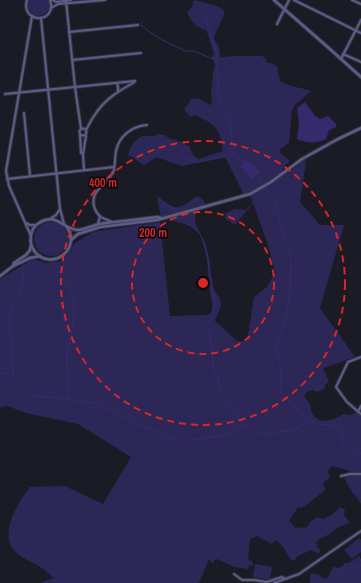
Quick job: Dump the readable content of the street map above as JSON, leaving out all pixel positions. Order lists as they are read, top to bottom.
{
  "rings": ["400 m", "200 m"]
}
